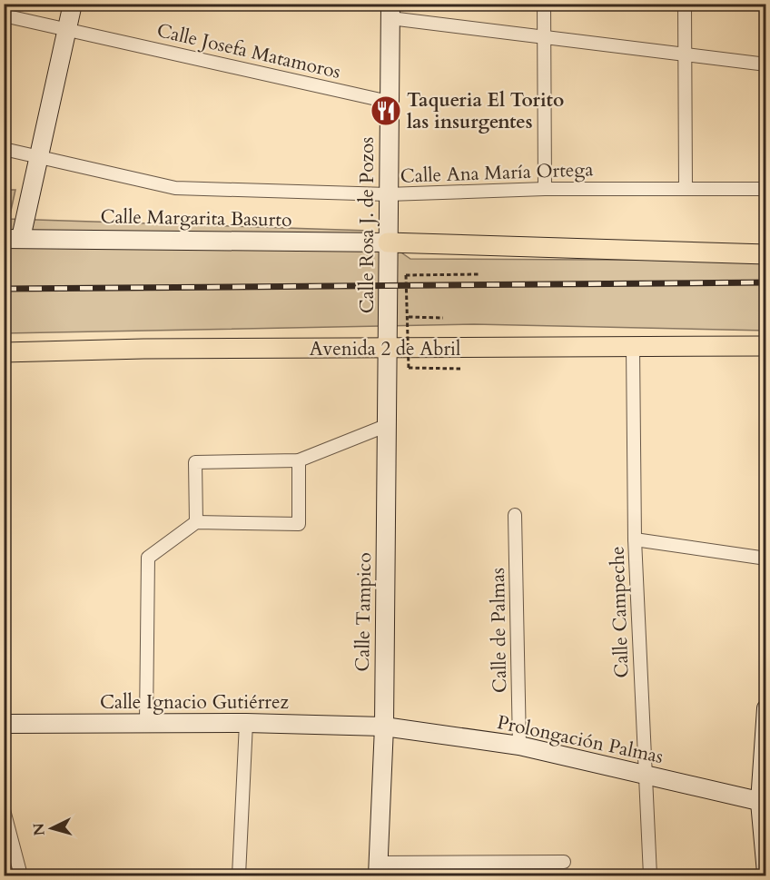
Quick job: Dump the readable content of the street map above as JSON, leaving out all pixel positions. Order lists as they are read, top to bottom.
{
  "streets": {
    "main road": [
      "Calle Margarita Basurto",
      "Calle Rosa J. de Pozos",
      "Avenida 2 de Abril",
      "Calle Tampico",
      "Calle Ignacio Gutiérrez",
      "Prolongación Palmas"
    ],
    "street": [
      "Calle Josefa Matamoros",
      "Calle Ana María Ortega",
      "Calle Campeche",
      "Calle de Palmas"
    ]
  },
  "crossings": [
    ["Calle Josefa Matamoros", "Calle Rosa J. de Pozos"],
    ["Calle Ana María Ortega", "Calle Rosa J. de Pozos"],
    ["Calle Margarita Basurto", "Calle Rosa J. de Pozos"],
    ["Calle Rosa J. de Pozos", "Avenida 2 de Abril"],
    ["Calle Rosa J. de Pozos", "Calle Tampico"],
    ["Avenida 2 de Abril", "Calle Tampico"],
    ["Avenida 2 de Abril", "Calle Campeche"],
    ["Calle Tampico", "Calle Ignacio Gutiérrez"],
    ["Calle Tampico", "Prolongación Palmas"],
    ["Calle Campeche", "Prolongación Palmas"],
    ["Calle de Palmas", "Prolongación Palmas"],
    ["Calle Ignacio Gutiérrez", "Prolongación Palmas"]
  ],
  "places": {
    "restaurant": ["Taqueria El Torito las insurgentes"]
  },
  "north": "left"
}
